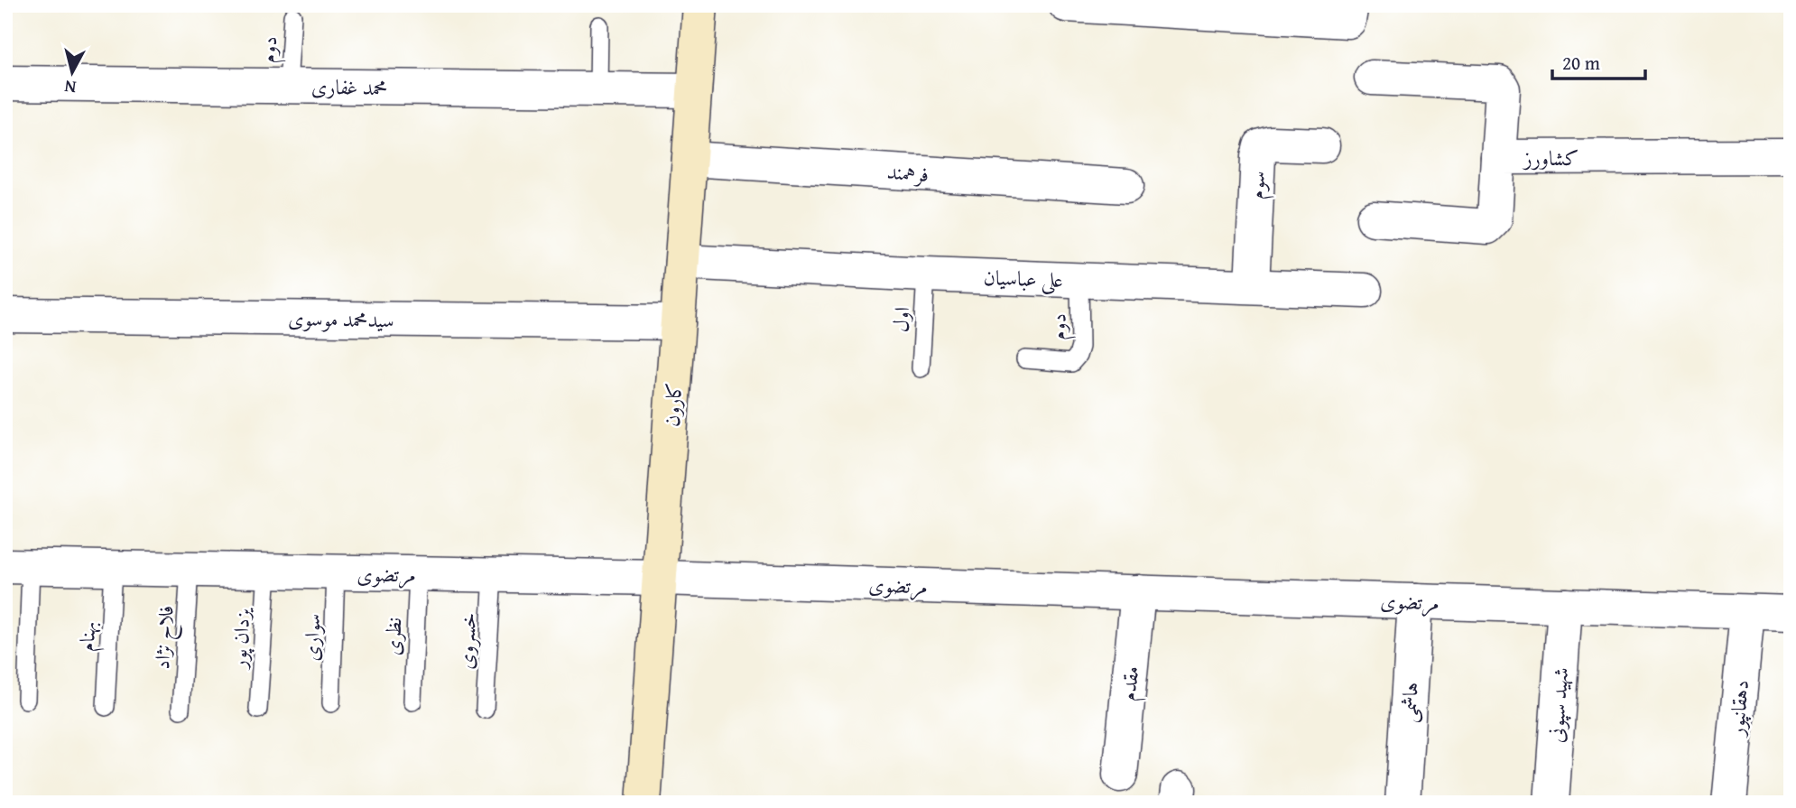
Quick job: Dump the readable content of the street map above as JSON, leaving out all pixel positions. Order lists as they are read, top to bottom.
{
  "streets": {
    "main road": ["کارون"],
    "street": [
      "محمد غفاری",
      "کشاورز",
      "فرهمند",
      "سوم",
      "علی عباسیان",
      "سیدمحمد موسوی",
      "مرتضوی",
      "مقدم",
      "هاشمی",
      "شهید سپونی",
      "دهقانپور"
    ],
    "lane": [
      "دوم",
      "اول",
      "بهنام",
      "نظری",
      "فلاح نژاد",
      "سواری",
      "یزدان پور",
      "خسروی"
    ]
  },
  "crossings": [
    ["دوم", "محمد غفاری"],
    ["دوم", "علی عباسیان"],
    ["محمد غفاری", "کارون"],
    ["فرهمند", "کارون"],
    ["سوم", "علی عباسیان"],
    ["علی عباسیان", "اول"],
    ["علی عباسیان", "کارون"],
    ["سیدمحمد موسوی", "کارون"],
    ["کارون", "مرتضوی"],
    ["مرتضوی", "بهنام"],
    ["مرتضوی", "نظری"],
    ["مرتضوی", "فلاح نژاد"],
    ["مرتضوی", "سواری"],
    ["مرتضوی", "یزدان پور"],
    ["مرتضوی", "خسروی"],
    ["مرتضوی", "مقدم"],
    ["مرتضوی", "هاشمی"],
    ["مرتضوی", "شهید سپونی"],
    ["مرتضوی", "دهقانپور"]
  ],
  "scale_bar": "20 m",
  "north": "bottom"
}
